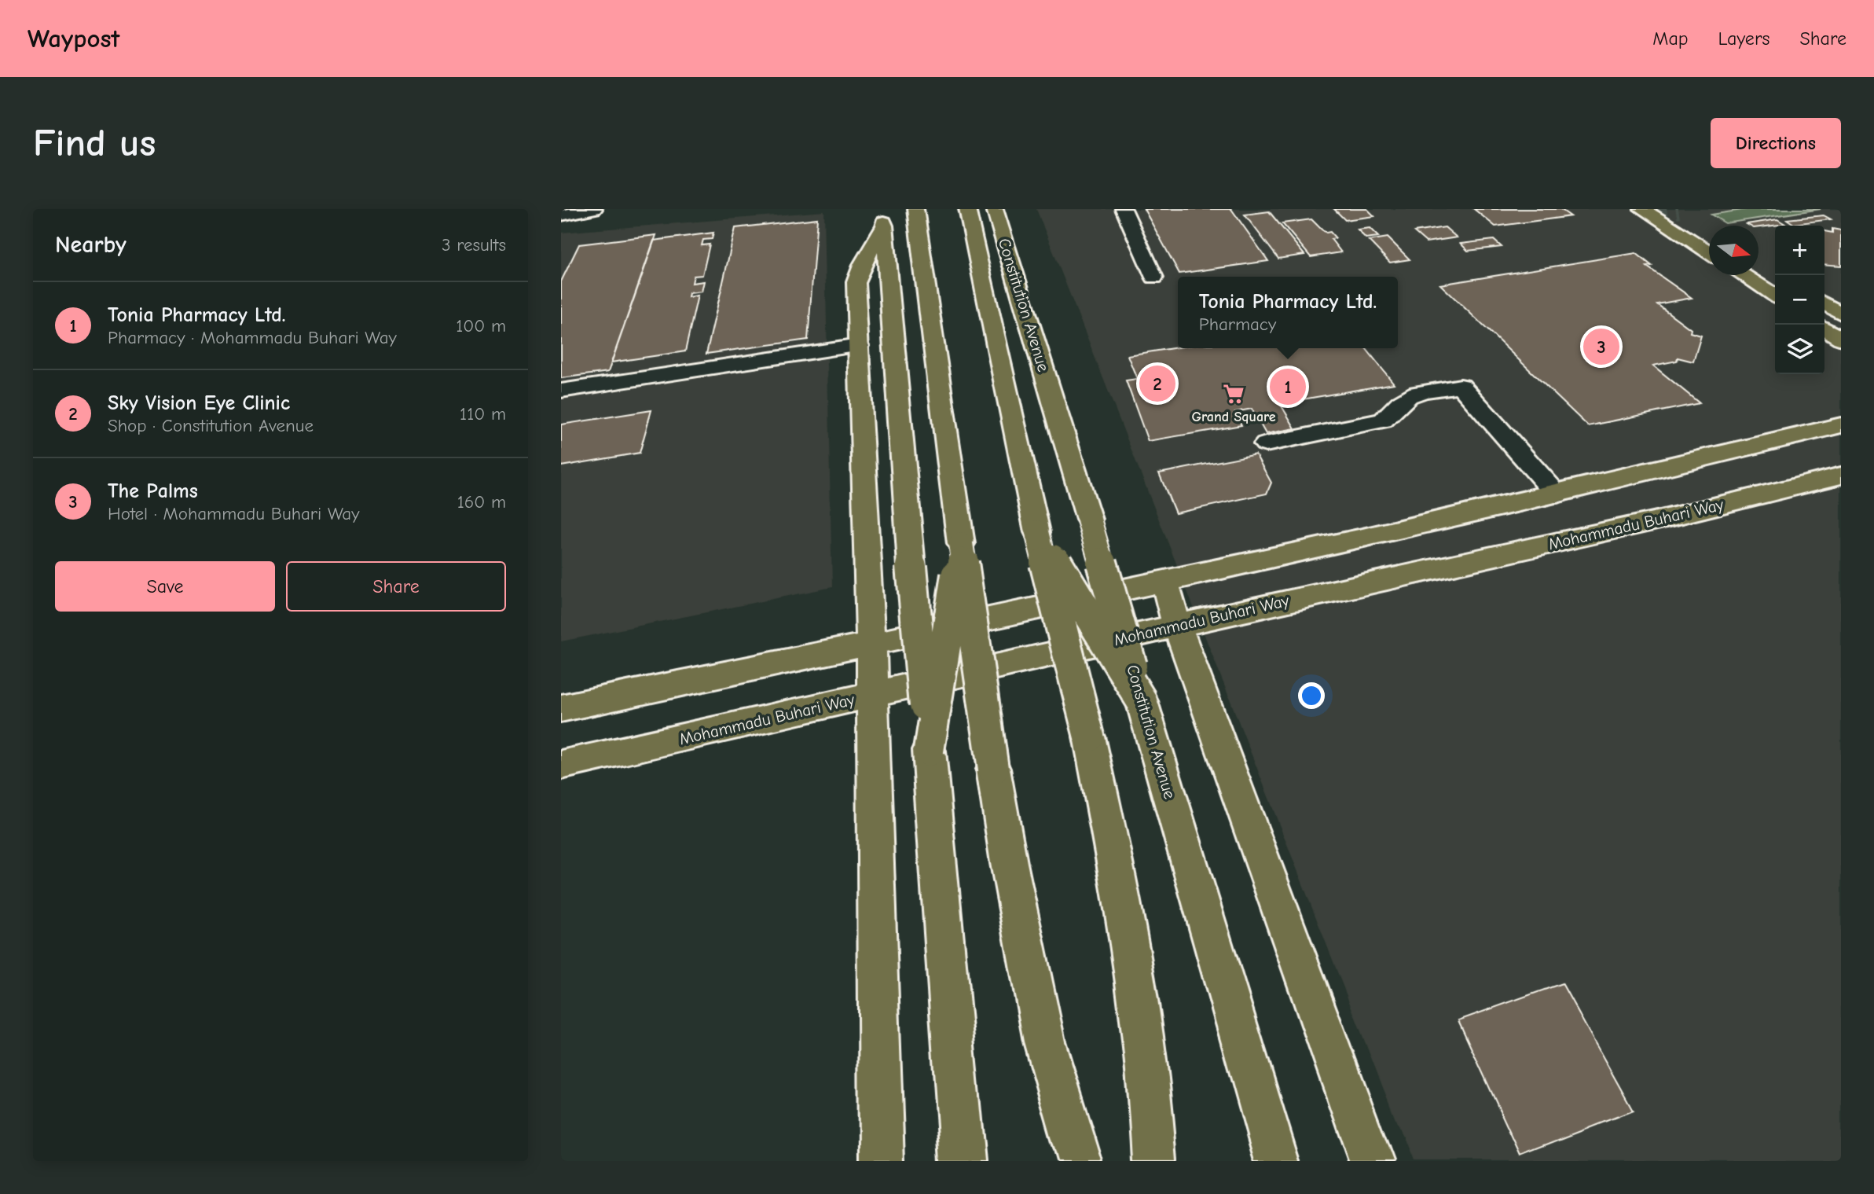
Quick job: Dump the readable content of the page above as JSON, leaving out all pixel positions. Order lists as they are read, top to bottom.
{
  "streets": {
    "main road": ["Constitution Avenue", "Mohammadu Buhari Way"]
  },
  "places": {
    "supermarket": ["Grand Square"]
  },
  "north": "right",
  "page": {
    "header": "Waypost",
    "nav": ["Map", "Layers", "Share"],
    "buttons": [
      "Directions",
      ["Save", "Share"]
    ],
    "title": "Find us",
    "heading": ["Nearby", "3 results"],
    "map_buttons": ["+", "−"],
    "popup": ["Tonia Pharmacy Ltd.", "Pharmacy"],
    "list": [
      {
        "mark": "1",
        "name": "Tonia Pharmacy Ltd.",
        "note": "Pharmacy · Mohammadu Buhari Way",
        "value": "100 m"
      },
      {
        "mark": "2",
        "name": "Sky Vision Eye Clinic",
        "note": "Shop · Constitution Avenue",
        "value": "110 m"
      },
      {
        "mark": "3",
        "name": "The Palms",
        "note": "Hotel · Mohammadu Buhari Way",
        "value": "160 m"
      }
    ],
    "pins": ["3", "2", "1"]
  }
}
